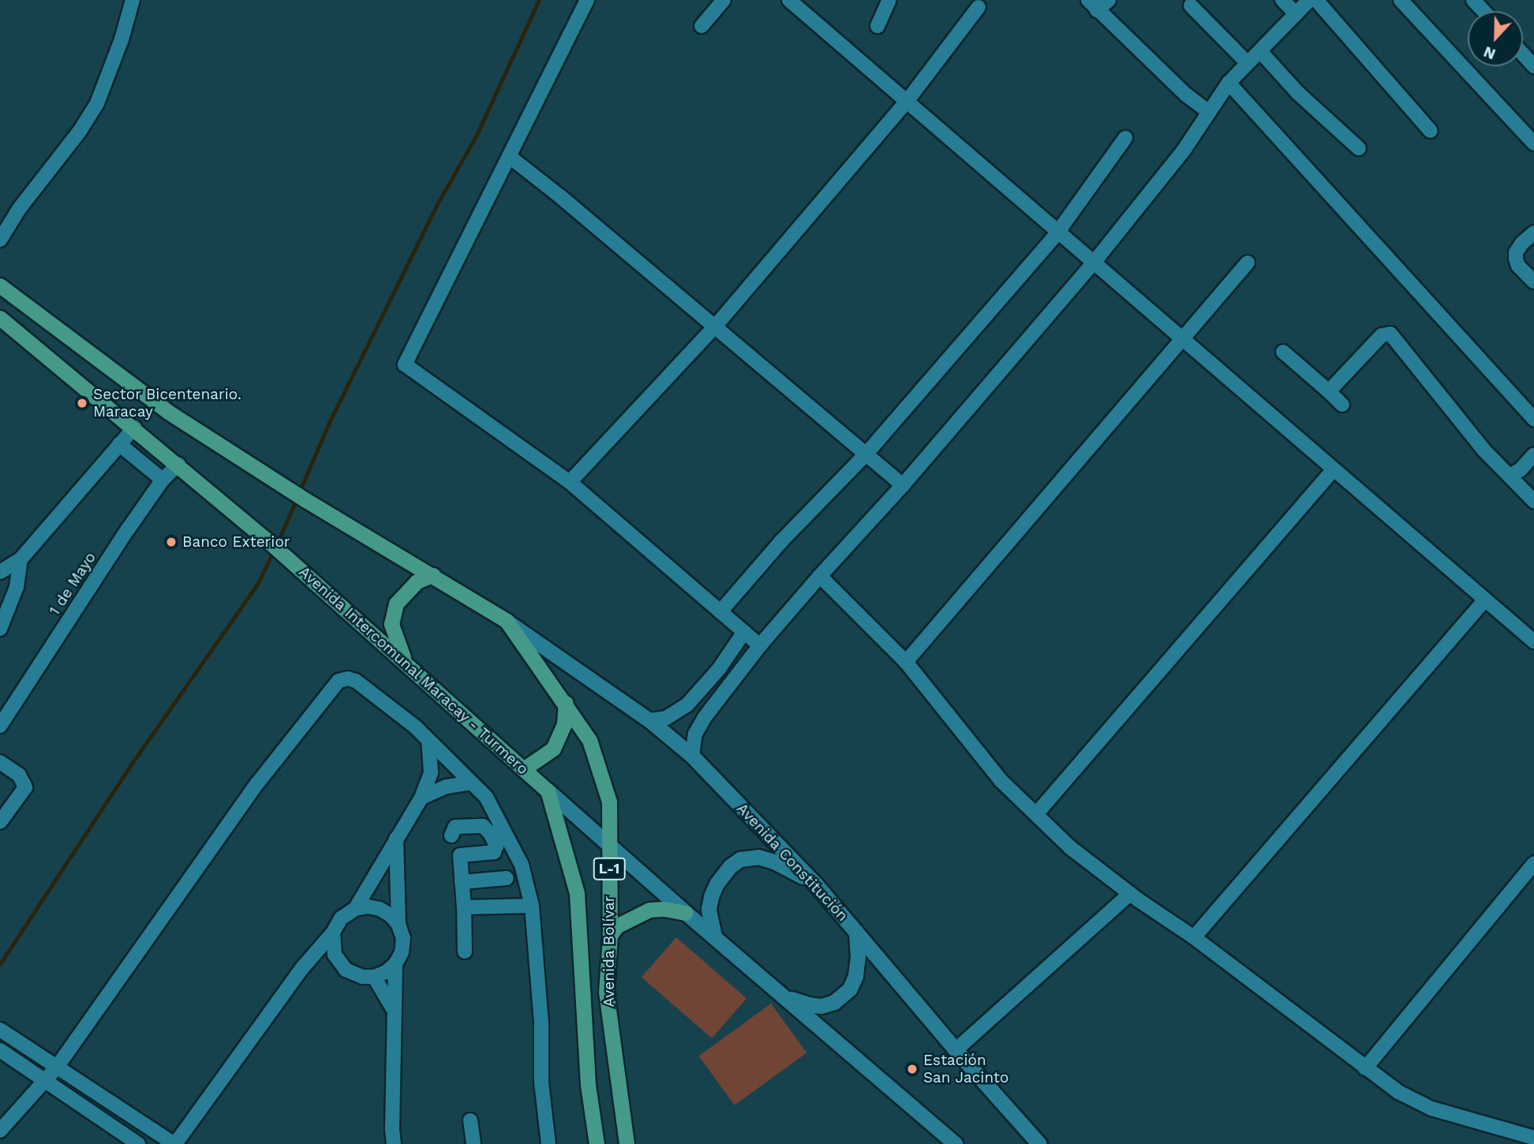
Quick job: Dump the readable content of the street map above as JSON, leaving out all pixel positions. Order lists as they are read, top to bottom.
{
  "streets": {
    "main road": ["Avenida Intercomunal Maracay - Turmero", "L-1", "Avenida Bolívar"],
    "street": ["1 de Mayo", "Avenida Constitución"]
  },
  "crossings": [
    ["1 de Mayo", "Avenida Intercomunal Maracay - Turmero"],
    ["Avenida Intercomunal Maracay - Turmero", "Avenida Bolívar"],
    ["Avenida Constitución", "L-1"],
    ["Avenida Constitución", "Avenida Bolívar"],
    ["L-1", "Avenida Bolívar"]
  ],
  "places": ["Sector Bicentenario. Maracay", "Banco Exterior", "Estación San Jacinto"],
  "north": "bottom"
}
